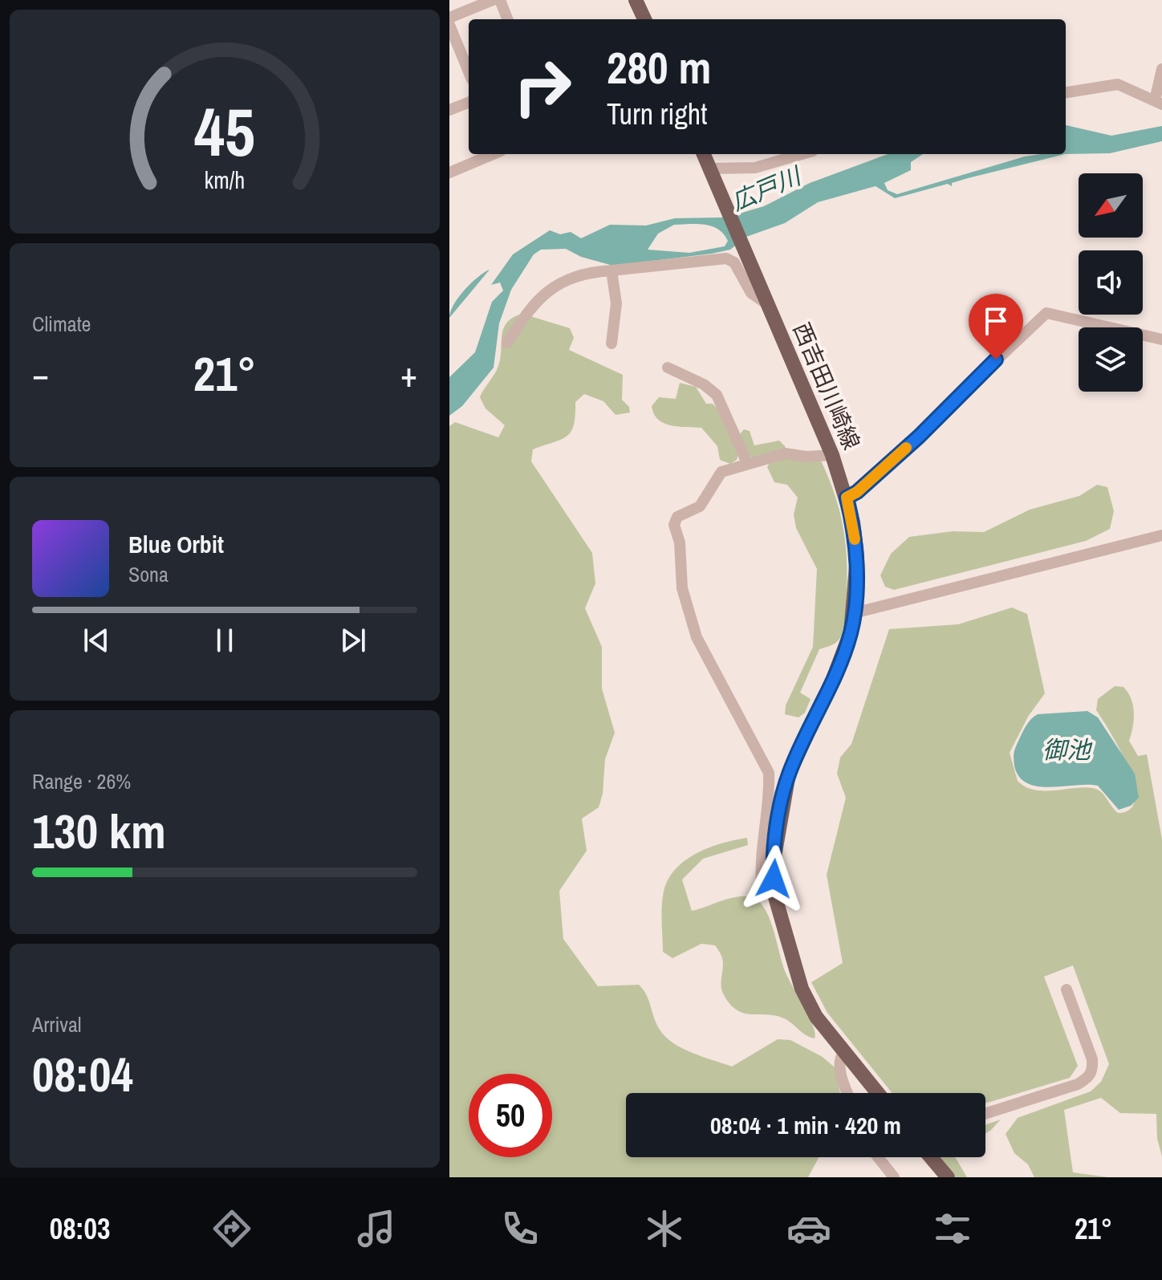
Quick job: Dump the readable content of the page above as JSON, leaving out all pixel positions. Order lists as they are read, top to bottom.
{
  "streets": {
    "main road": ["西吉田川崎線"]
  },
  "water": ["広戸川", "御池"],
  "north": "bottom left",
  "page": {
    "turn": ["280 m", "Turn right"],
    "tile": [
      "Climate",
      ["Range · 26%", "130 km"],
      ["Arrival", "08:04"]
    ],
    "heat": ["−", "21°", "+"],
    "song": ["Blue Orbit", "Sona"],
    "limit": "50",
    "trip": "08:04 · 1 min · 420 m",
    "tabs": ["08:03", "21°"],
    "gauge": ["45", "km/h"]
  }
}
